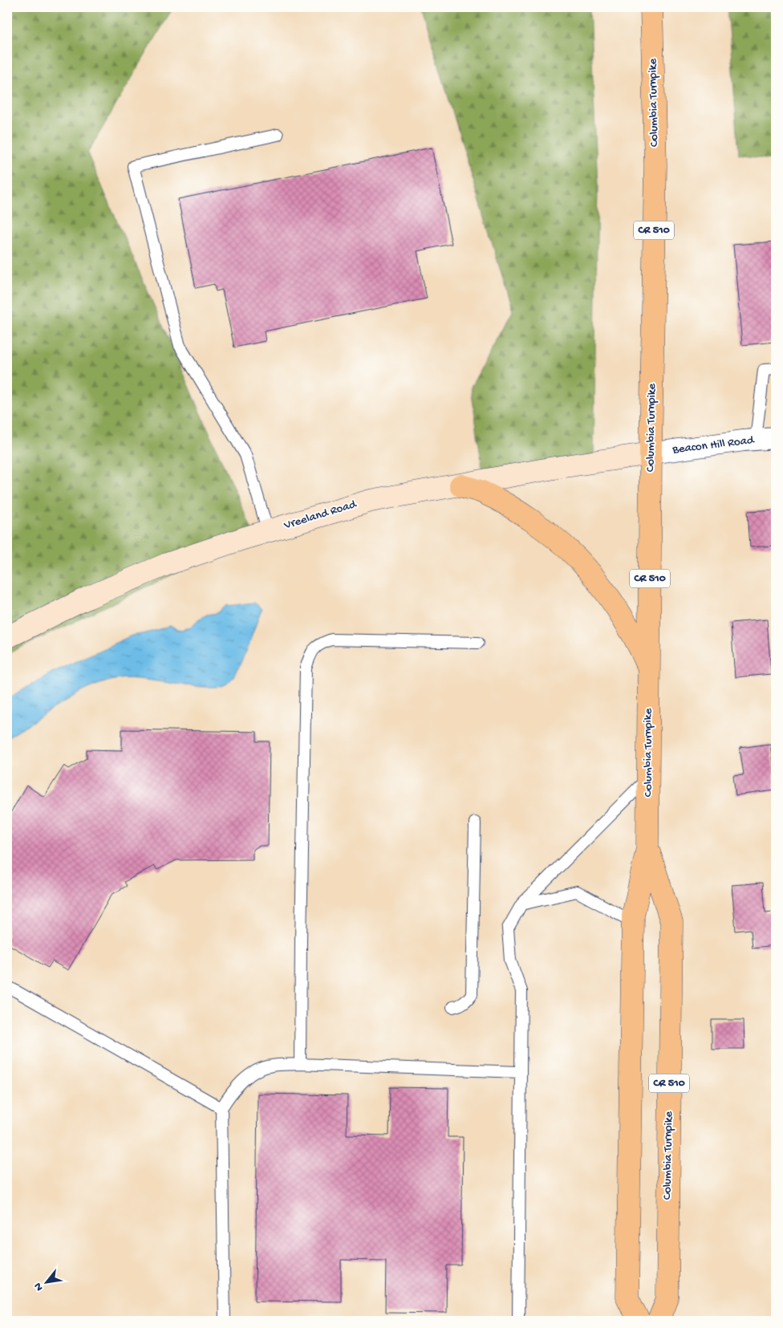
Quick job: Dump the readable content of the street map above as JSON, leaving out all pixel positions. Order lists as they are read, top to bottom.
{
  "streets": {
    "main road": ["Columbia Turnpike", "CR 510"],
    "street": ["Beacon Hill Road", "Vreeland Road"]
  },
  "crossings": [
    ["Columbia Turnpike", "Beacon Hill Road"],
    ["Columbia Turnpike", "Vreeland Road"],
    ["Beacon Hill Road", "Vreeland Road"]
  ],
  "north": "bottom left"
}
